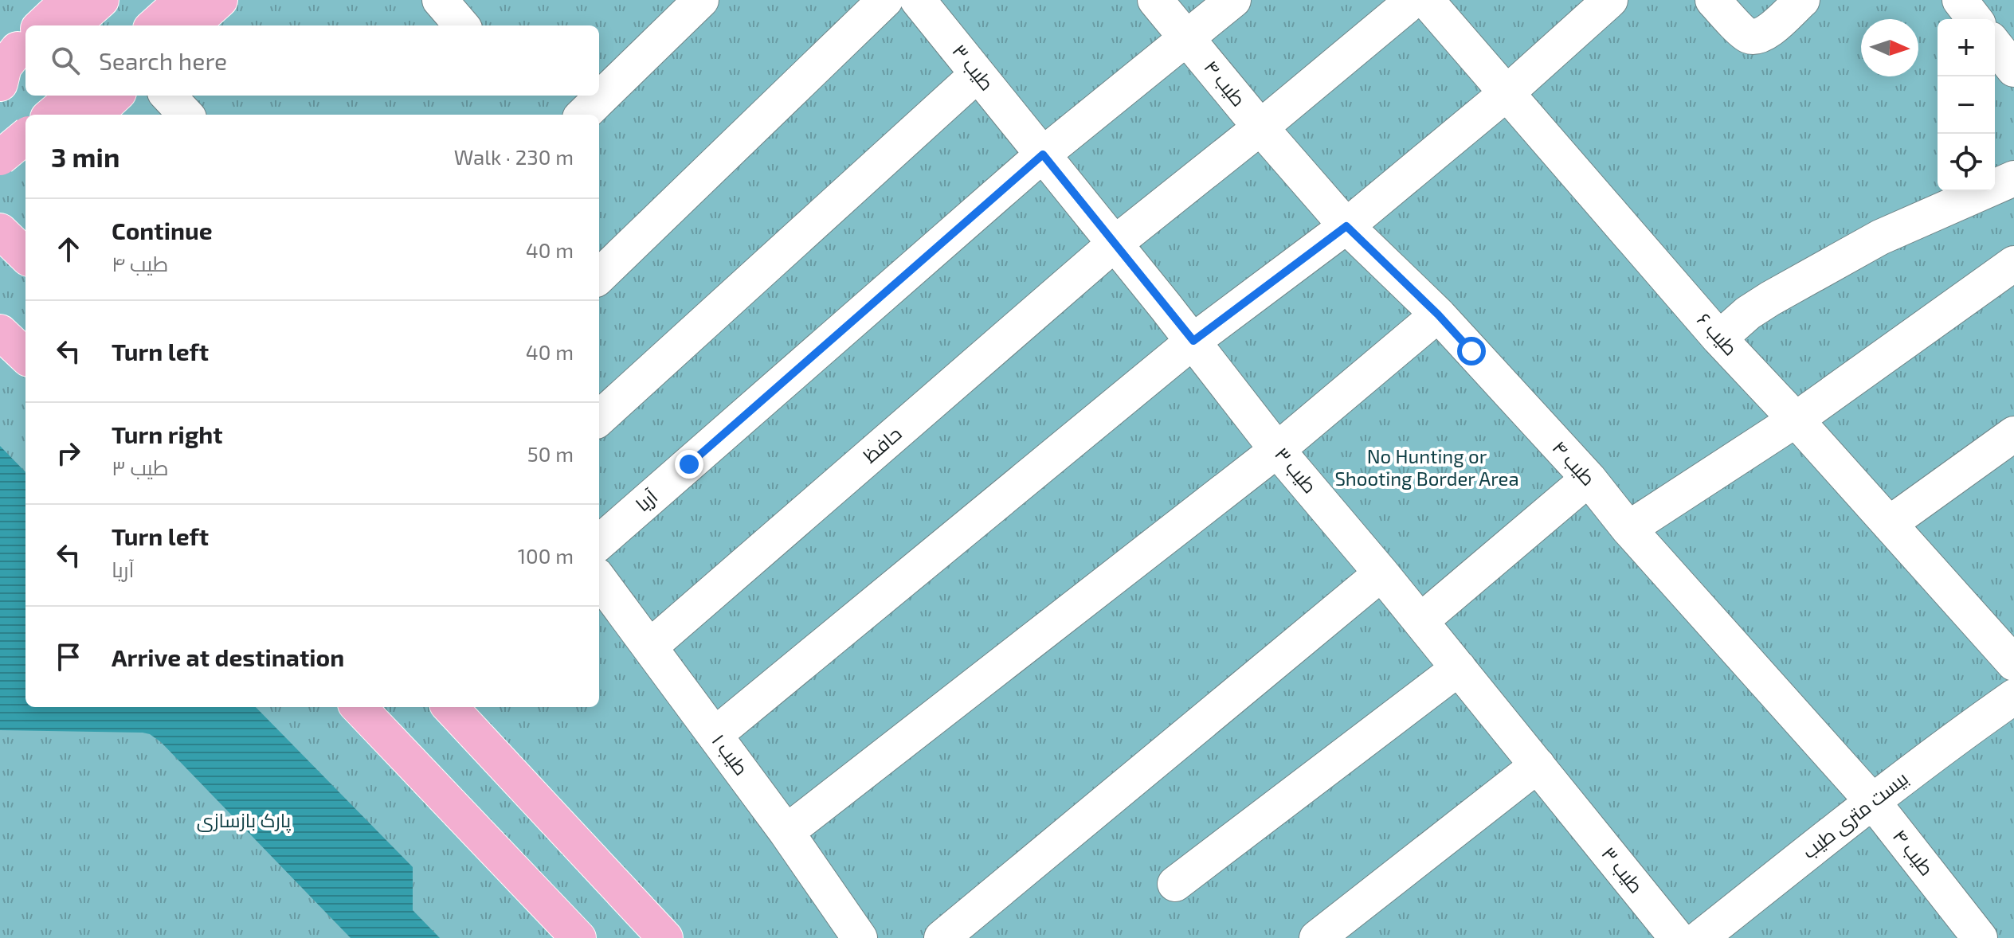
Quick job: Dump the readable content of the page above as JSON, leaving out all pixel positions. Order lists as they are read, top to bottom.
{
  "streets": {
    "street": [
      "طیب ۳",
      "طیب ۴",
      "طیب ۶",
      "حافظ",
      "آریا",
      "طیب ۱",
      "بیست متری طیب"
    ]
  },
  "crossings": [
    ["طیب ۳", "حافظ"],
    ["طیب ۳", "آریا"],
    ["طیب ۴", "حافظ"],
    ["طیب ۴", "آریا"],
    ["طیب ۴", "بیست متری طیب"],
    ["حافظ", "طیب ۱"]
  ],
  "parks": ["No Hunting or Shooting Border Area", "پارک بازسازی"],
  "north": "right",
  "page": {
    "map_buttons": ["+", "−"],
    "search": "Search here",
    "heading": ["3 min", "Walk · 230 m"],
    "list": [
      ["Continue", "طیب ۴", "40 m"],
      ["Turn left", "40 m"],
      ["Turn right", "طیب ۳", "50 m"],
      ["Turn left", "آریا", "100 m"],
      "Arrive at destination"
    ]
  }
}
